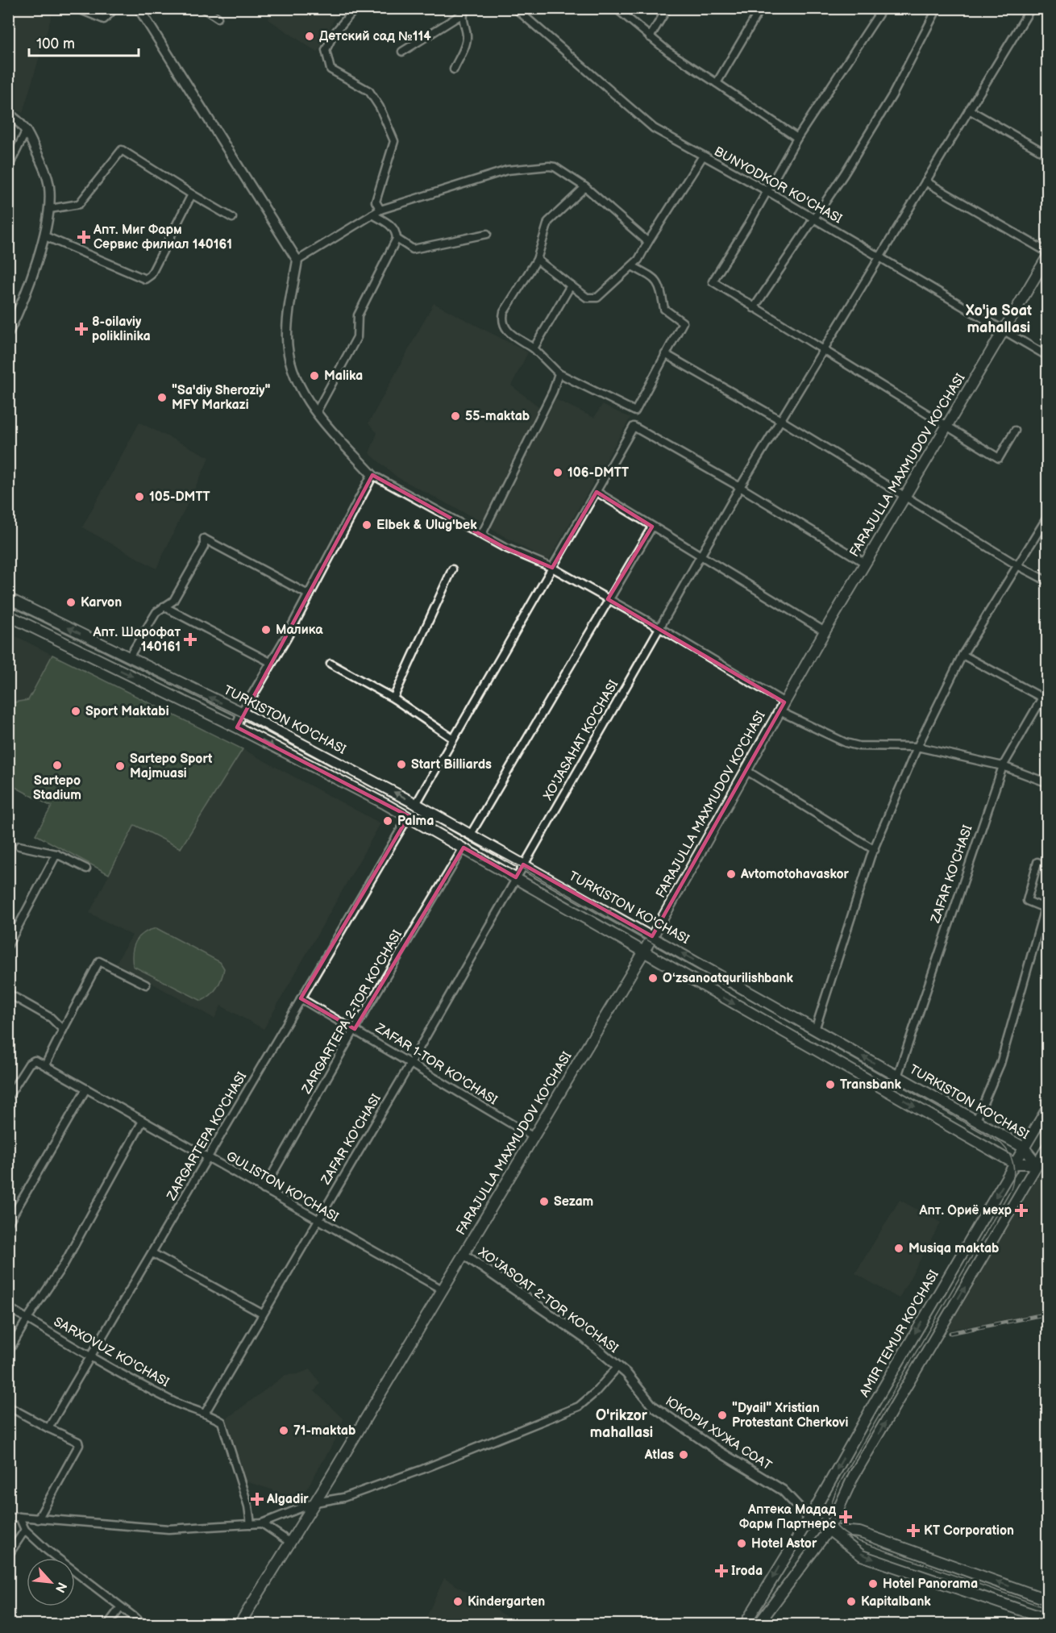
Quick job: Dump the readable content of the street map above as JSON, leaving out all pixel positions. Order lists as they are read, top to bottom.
{
  "streets": {
    "main road": ["FARAJULLA MAXMUDOV KO'CHASI", "TURKISTON KO'CHASI", "AMIR TEMUR KO'CHASI"],
    "street": [
      "BUNYODKOR KO'CHASI",
      "XO'JASAHAT KO'CHASI",
      "ZAFAR KO'CHASI",
      "ZARGARTEPA 2-TOR KO'CHASI",
      "ZAFAR 1-TOR KO'CHASI",
      "ZARGARTEPA KO'CHASI",
      "GULISTON KO'CHASI",
      "XO'JASOAT 2-TOR KO'CHASI",
      "SARXOVUZ KO'CHASI",
      "ЮКОРИ ХУЖА СОАТ"
    ]
  },
  "crossings": [
    ["BUNYODKOR KO'CHASI", "FARAJULLA MAXMUDOV KO'CHASI"],
    ["BUNYODKOR KO'CHASI", "XO'JASAHAT KO'CHASI"],
    ["FARAJULLA MAXMUDOV KO'CHASI", "TURKISTON KO'CHASI"],
    ["FARAJULLA MAXMUDOV KO'CHASI", "ZAFAR 1-TOR KO'CHASI"],
    ["FARAJULLA MAXMUDOV KO'CHASI", "GULISTON KO'CHASI"],
    ["FARAJULLA MAXMUDOV KO'CHASI", "XO'JASOAT 2-TOR KO'CHASI"],
    ["TURKISTON KO'CHASI", "XO'JASAHAT KO'CHASI"],
    ["TURKISTON KO'CHASI", "ZAFAR KO'CHASI"],
    ["TURKISTON KO'CHASI", "AMIR TEMUR KO'CHASI"],
    ["XO'JASAHAT KO'CHASI", "ZAFAR KO'CHASI"],
    ["ZAFAR KO'CHASI", "ZAFAR 1-TOR KO'CHASI"],
    ["ZAFAR KO'CHASI", "GULISTON KO'CHASI"],
    ["ZAFAR KO'CHASI", "SARXOVUZ KO'CHASI"],
    ["ZARGARTEPA 2-TOR KO'CHASI", "ZAFAR 1-TOR KO'CHASI"],
    ["ZARGARTEPA 2-TOR KO'CHASI", "GULISTON KO'CHASI"],
    ["ZAFAR 1-TOR KO'CHASI", "ZARGARTEPA KO'CHASI"],
    ["ZARGARTEPA KO'CHASI", "GULISTON KO'CHASI"],
    ["ZARGARTEPA KO'CHASI", "SARXOVUZ KO'CHASI"],
    ["XO'JASOAT 2-TOR KO'CHASI", "ЮКОРИ ХУЖА СОАТ"],
    ["AMIR TEMUR KO'CHASI", "ЮКОРИ ХУЖА СОАТ"]
  ],
  "districts": ["Xo'ja Soat mahallasi", "O'rikzor mahallasi"],
  "places": {
    "other": [
      "Детский сад №114",
      "Malika",
      "\"Sa'diy Sheroziy\" MFY Markazi",
      "55-maktab",
      "106-DMTT",
      "105-DMTT",
      "Elbek & Ulug'bek",
      "Karvon",
      "Малика",
      "Sport Maktabi",
      "Start Billiards",
      "Sartepo Stadium",
      "Sartepo Sport Majmuasi",
      "Palma",
      "Avtomotohavaskor",
      "Oʻzsanoatqurilishbank",
      "Transbank",
      "Sezam",
      "Musiqa maktab",
      "\"Dyail\" Xristian Protestant Cherkovi",
      "71-maktab",
      "Atlas",
      "Hotel Astor",
      "Hotel Panorama",
      "Kindergarten",
      "Kapitalbank"
    ],
    "health": [
      "Апт. Миг Фарм Сервис филиал 140161",
      "8-oilaviy poliklinika",
      "Апт. Шарофат 140161",
      "Апт. Ориё мехр",
      "Algadir",
      "Аптека Мадад Фарм Партнерс",
      "KT Corporation",
      "Iroda"
    ]
  },
  "scale_bar": "100 m",
  "north": "bottom right"
}
